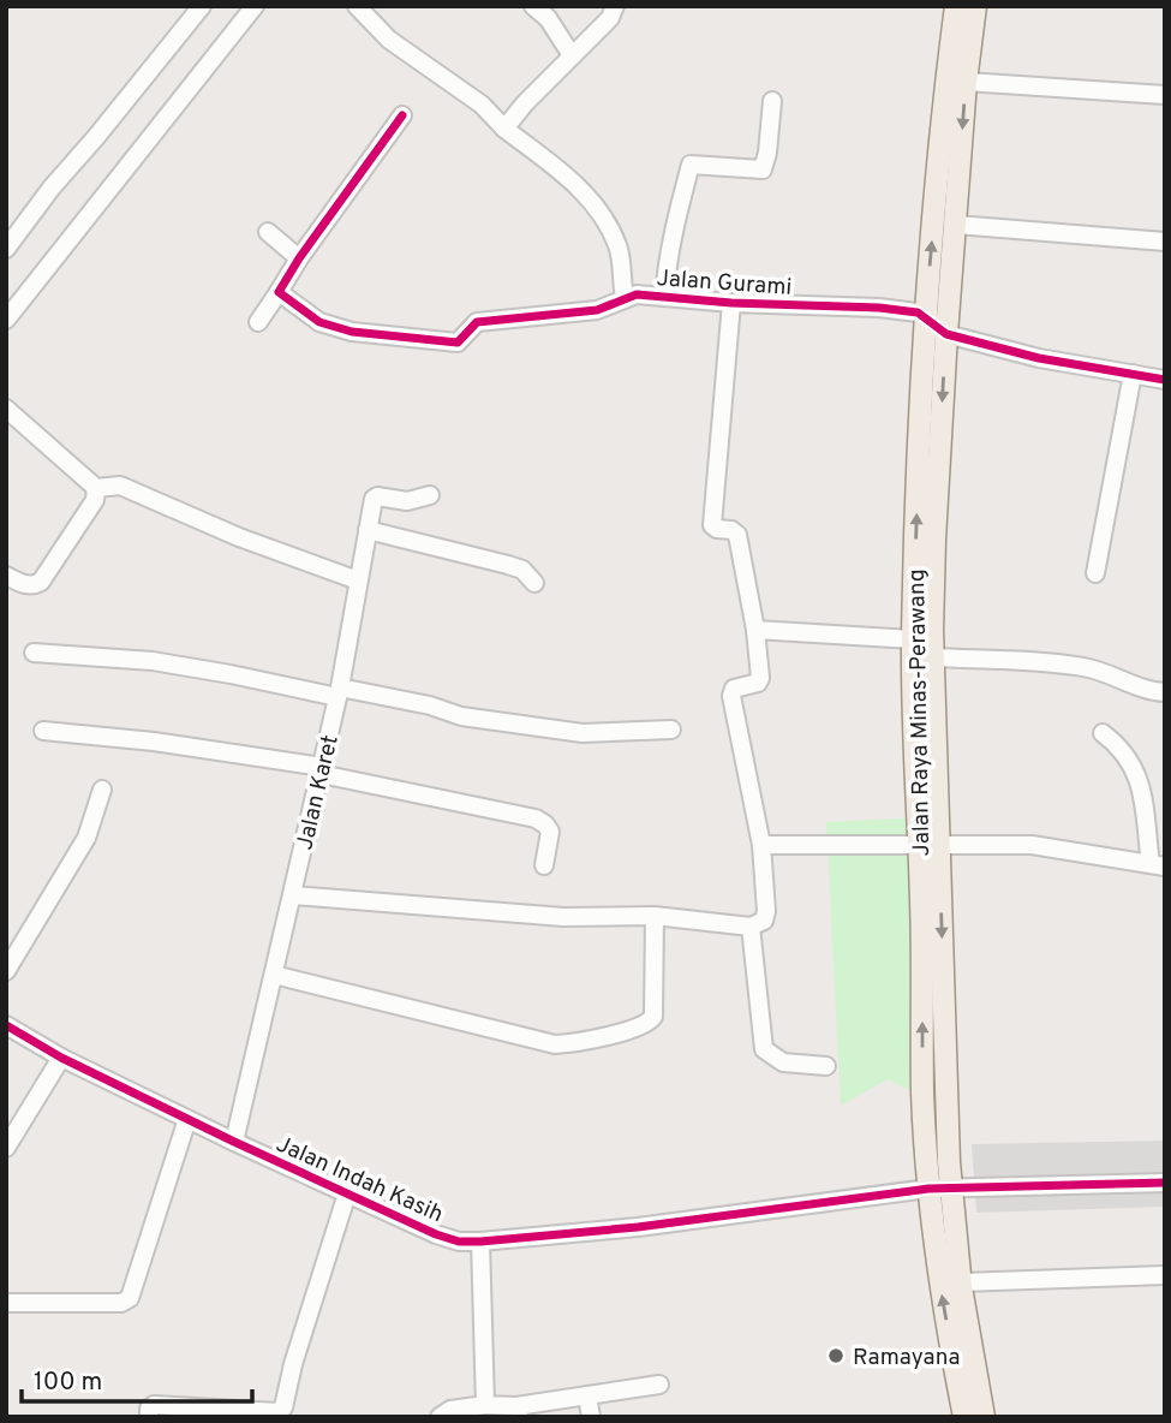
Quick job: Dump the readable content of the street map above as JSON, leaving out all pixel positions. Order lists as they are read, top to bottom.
{
  "streets": {
    "main road": ["Jalan Raya Minas-Perawang"],
    "street": ["Jalan Gurami", "Jalan Karet", "Jalan Indah Kasih"]
  },
  "crossings": [
    ["Jalan Gurami", "Jalan Raya Minas-Perawang"],
    ["Jalan Raya Minas-Perawang", "Jalan Indah Kasih"],
    ["Jalan Karet", "Jalan Indah Kasih"]
  ],
  "places": ["Ramayana"],
  "scale_bar": "100 m"
}
